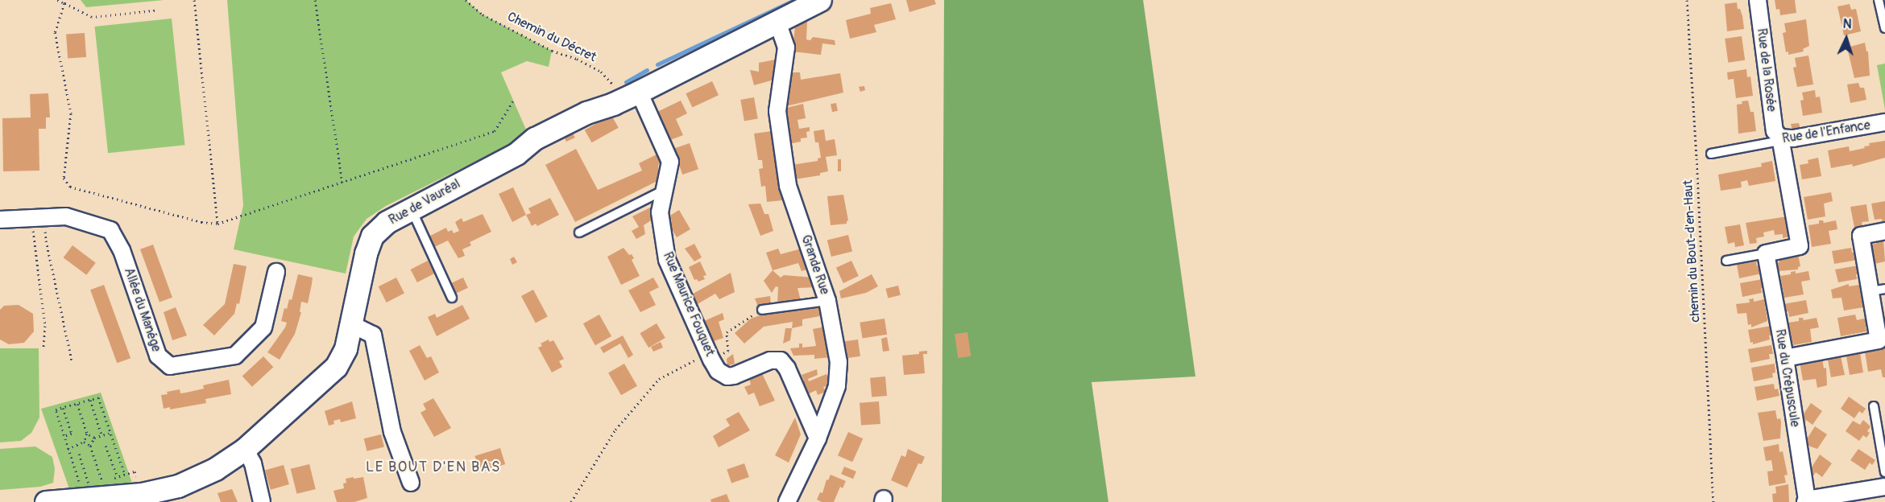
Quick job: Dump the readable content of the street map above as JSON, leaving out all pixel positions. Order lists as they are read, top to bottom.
{
  "streets": {
    "main road": ["Rue de Vauréal"],
    "street": [
      "Rue de la Rosée",
      "Rue de l'Enfance",
      "Grande Rue",
      "Rue Maurice Fouquet",
      "Allée du Manége",
      "Rue du Crépuscule"
    ],
    "path": ["Chemin du Décret", "chemin du Bout-d'en-Haut"]
  },
  "crossings": [
    ["Chemin du Décret", "Rue de Vauréal"],
    ["Chemin du Décret", "Rue Maurice Fouquet"],
    ["Rue de la Rosée", "Rue de l'Enfance"],
    ["Rue de Vauréal", "Grande Rue"],
    ["Rue de Vauréal", "Rue Maurice Fouquet"],
    ["Grande Rue", "Rue Maurice Fouquet"]
  ],
  "districts": ["LE BOUT D'EN BAS"],
  "north": "top"
}
